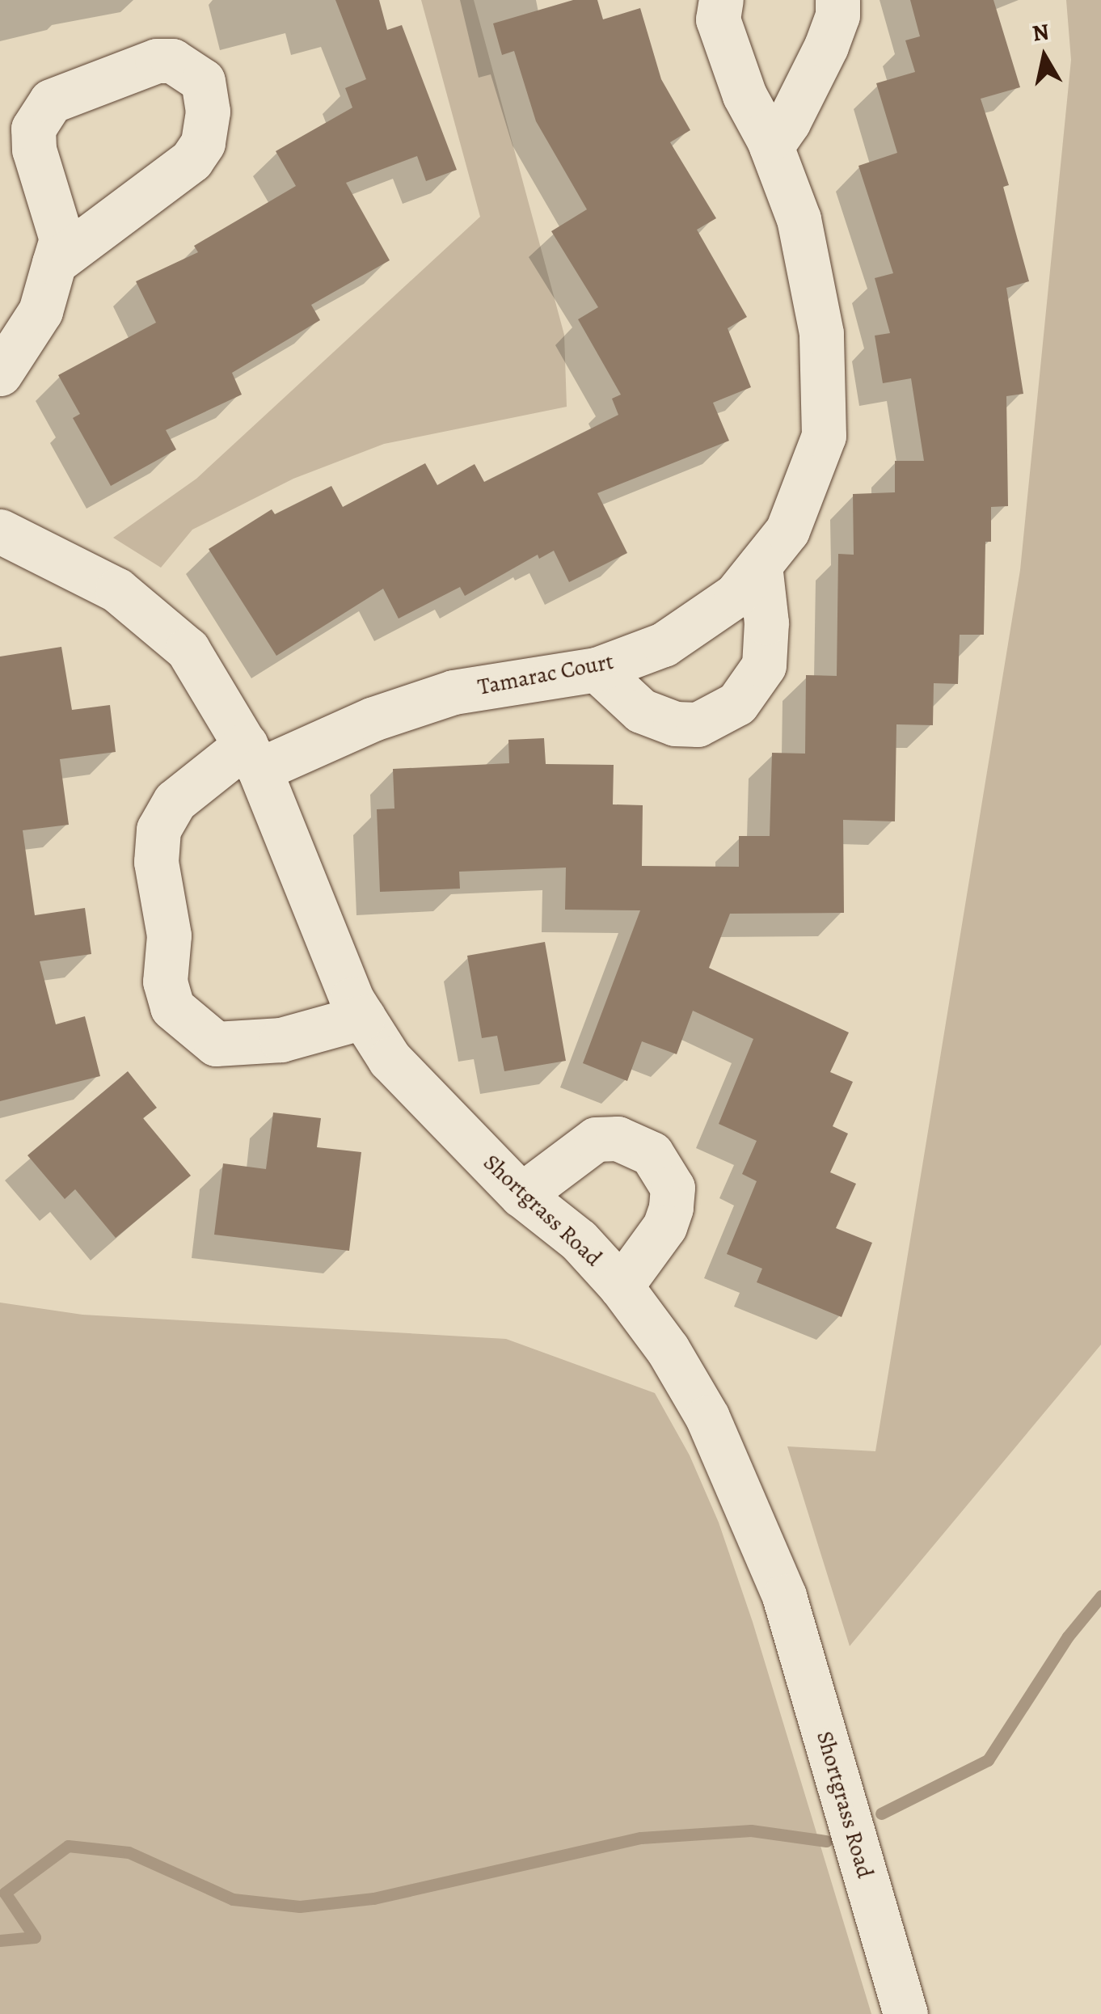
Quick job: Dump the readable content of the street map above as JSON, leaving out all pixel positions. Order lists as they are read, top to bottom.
{
  "streets": {
    "street": ["Tamarac Court", "Shortgrass Road"]
  },
  "crossings": [
    ["Tamarac Court", "Shortgrass Road"]
  ],
  "north": "top"
}
